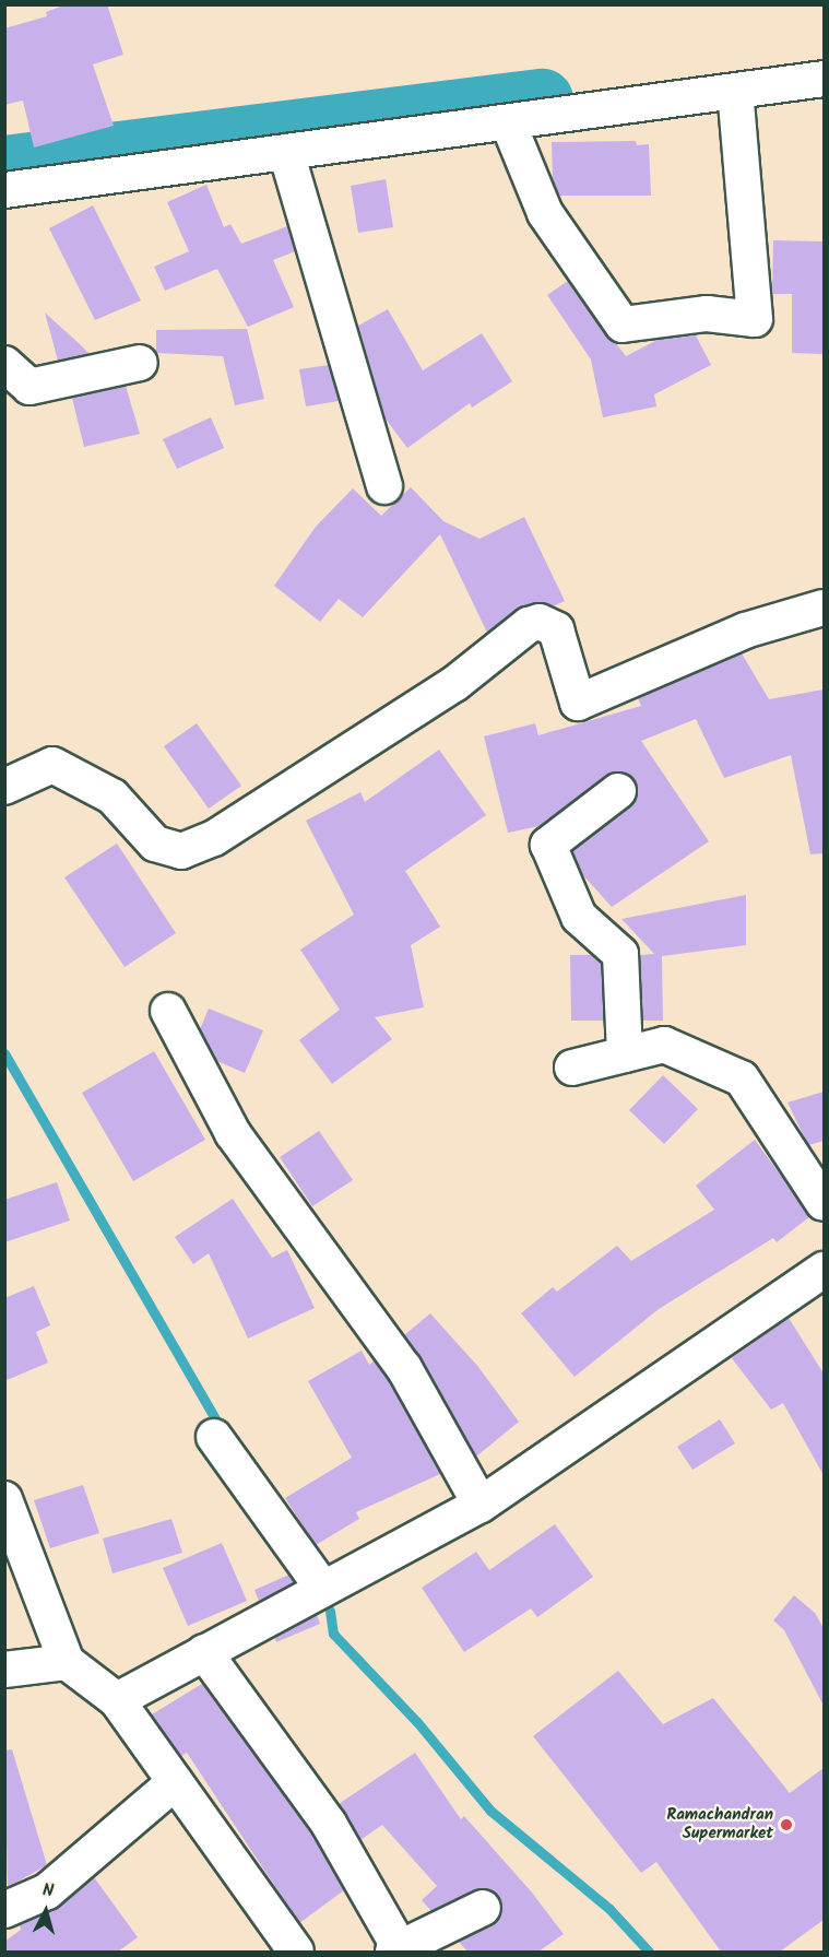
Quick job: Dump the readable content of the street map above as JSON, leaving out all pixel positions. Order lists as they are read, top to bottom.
{
  "places": ["Ramachandran Supermarket"],
  "north": "top"
}
